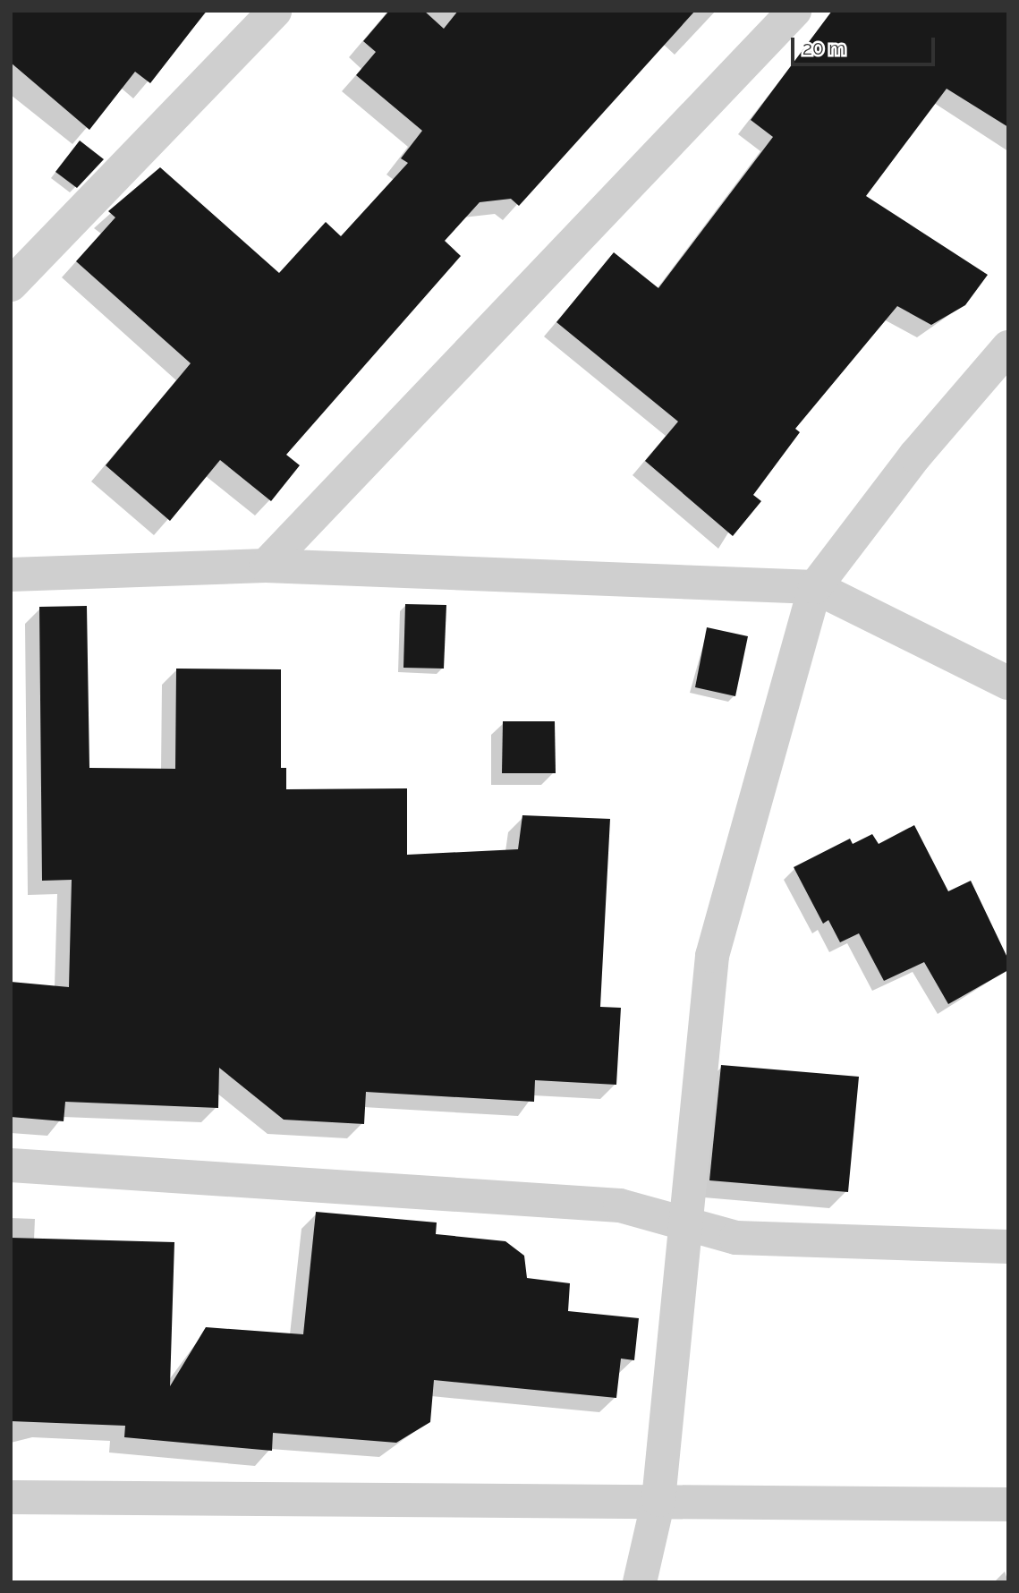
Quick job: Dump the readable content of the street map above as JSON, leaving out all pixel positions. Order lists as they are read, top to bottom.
{
  "scale_bar": "20 m"
}
